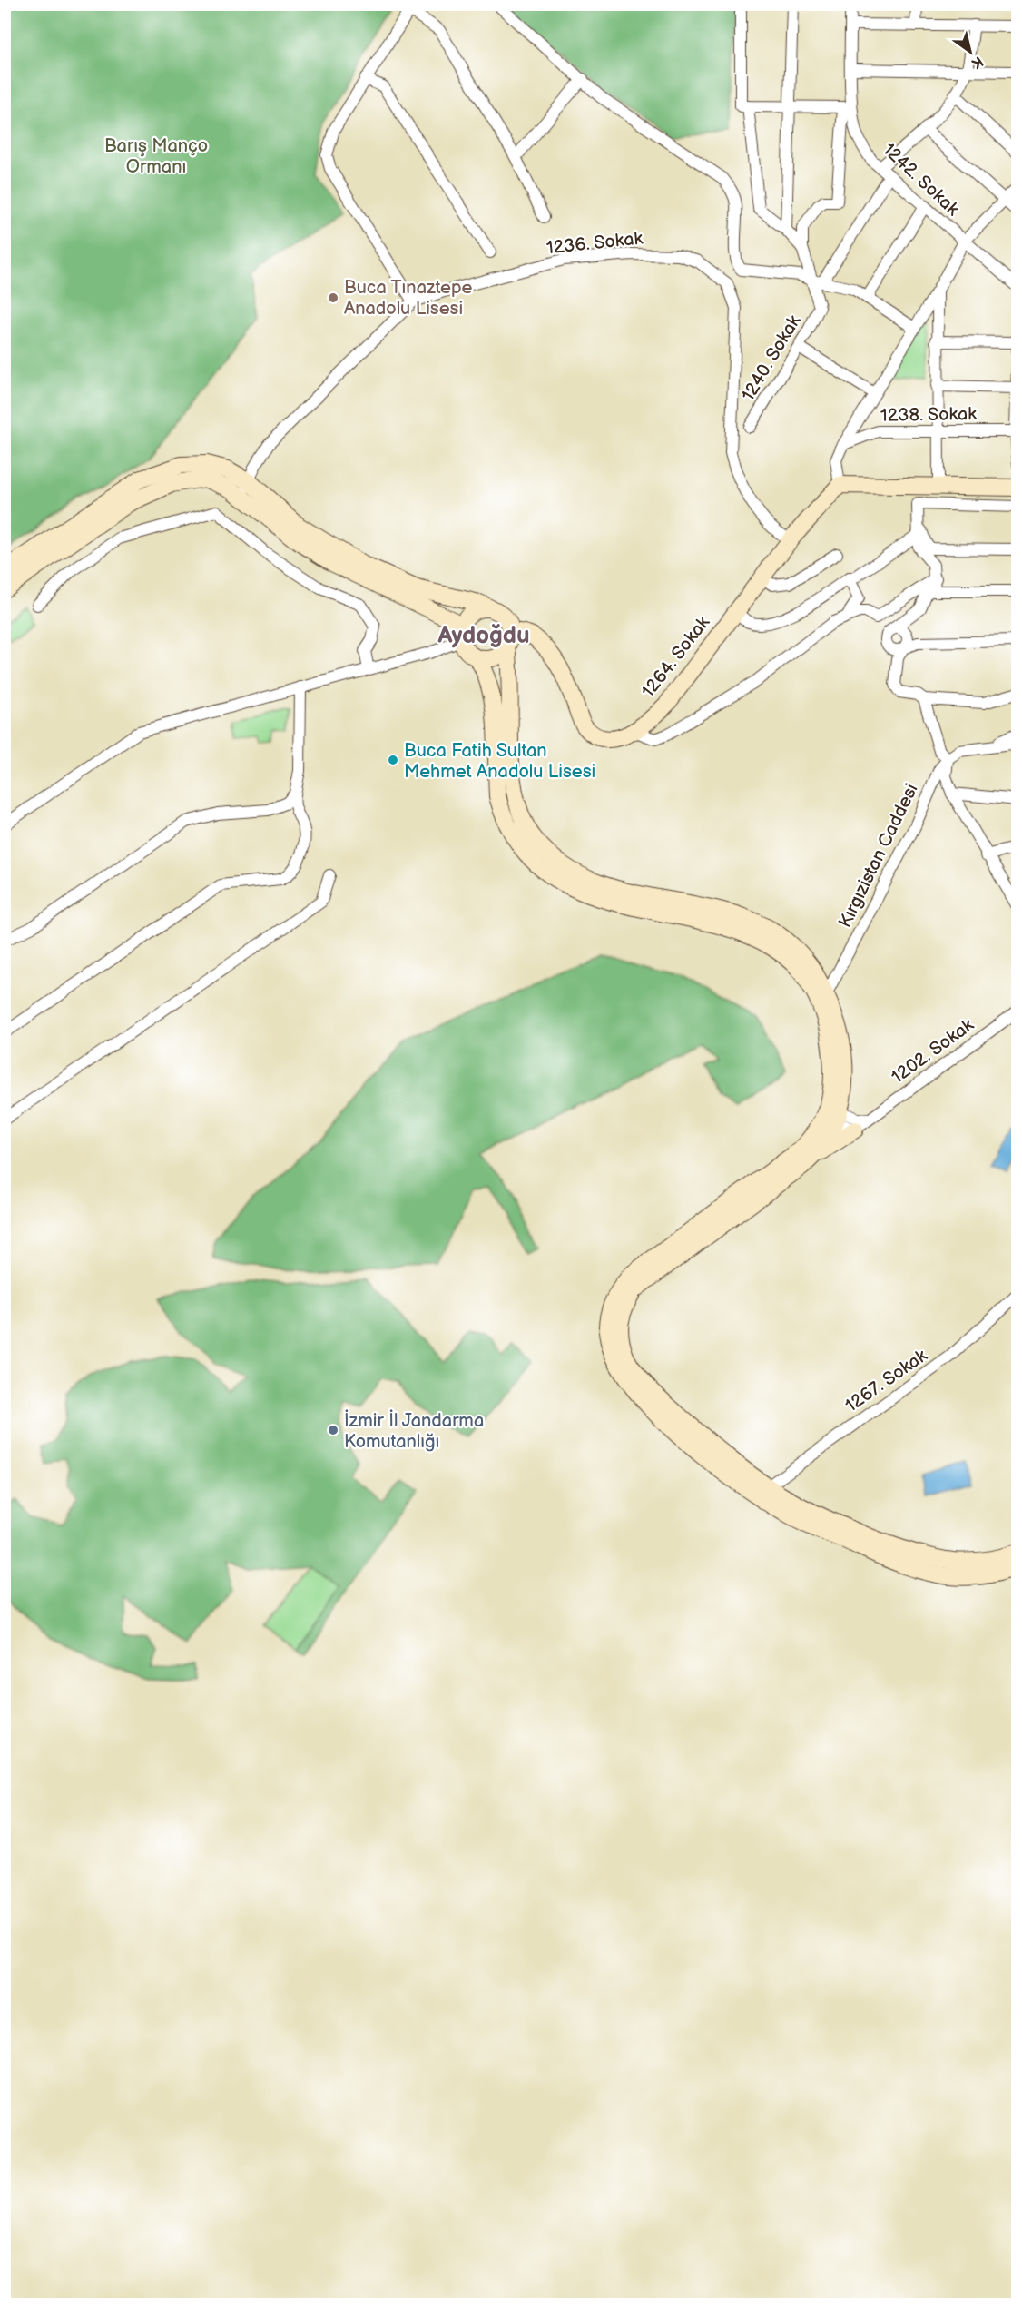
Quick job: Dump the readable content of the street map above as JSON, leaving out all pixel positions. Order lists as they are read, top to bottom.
{
  "streets": {
    "main road": ["1264. Sokak"],
    "street": [
      "1242. Sokak",
      "1236. Sokak",
      "1240. Sokak",
      "1238. Sokak",
      "Kırgızistan Caddesi",
      "1202. Sokak",
      "1267. Sokak"
    ]
  },
  "crossings": [
    ["1236. Sokak", "1264. Sokak"]
  ],
  "districts": ["Aydoğdu"],
  "parks": ["Barış Manço Ormanı"],
  "places": ["Buca Tınaztepe Anadolu Lisesi", "Buca Fatih Sultan Mehmet Anadolu Lisesi", "İzmir İl Jandarma Komutanlığı"],
  "north": "bottom right"
}
